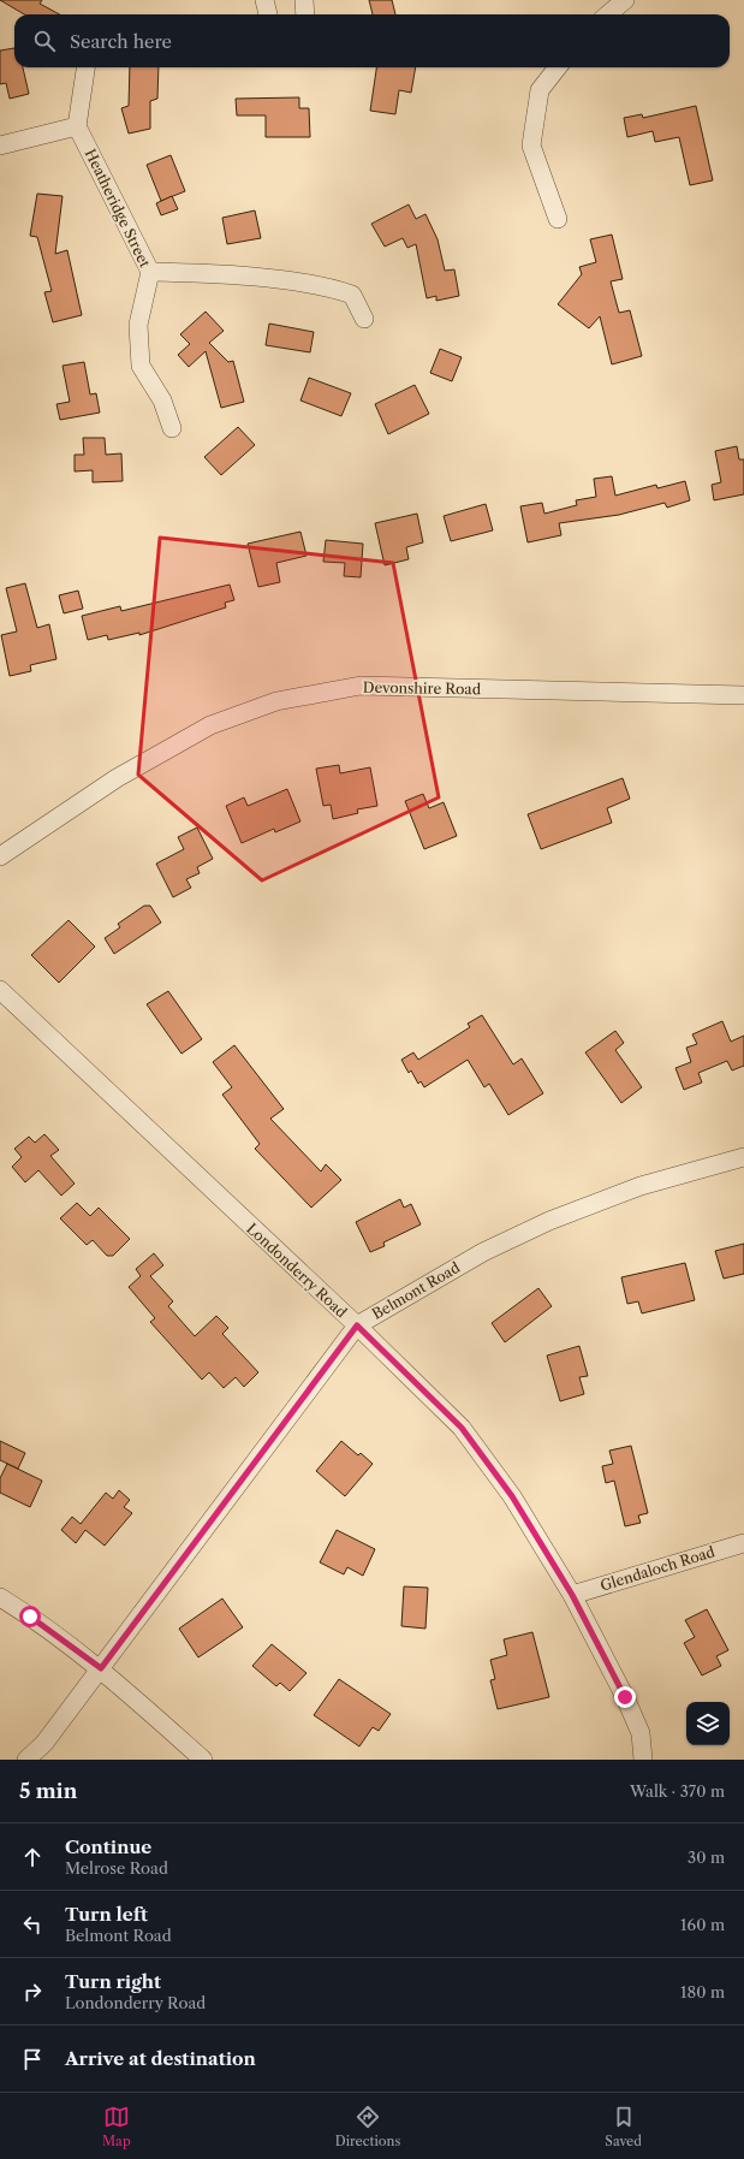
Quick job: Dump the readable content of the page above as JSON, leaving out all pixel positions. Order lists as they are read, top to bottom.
{
  "streets": {
    "street": [
      "Heatheridge Street",
      "Devonshire Road",
      "Londonderry Road",
      "Belmont Road",
      "Glendaloch Road"
    ]
  },
  "crossings": [
    ["Londonderry Road", "Belmont Road"],
    ["Londonderry Road", "Glendaloch Road"]
  ],
  "page": {
    "search": "Search here",
    "heading": ["5 min", "Walk · 370 m"],
    "list": [
      ["Continue", "Melrose Road", "30 m"],
      ["Turn left", "Belmont Road", "160 m"],
      ["Turn right", "Londonderry Road", "180 m"],
      "Arrive at destination"
    ],
    "nav": ["Map", "Directions", "Saved"]
  }
}
